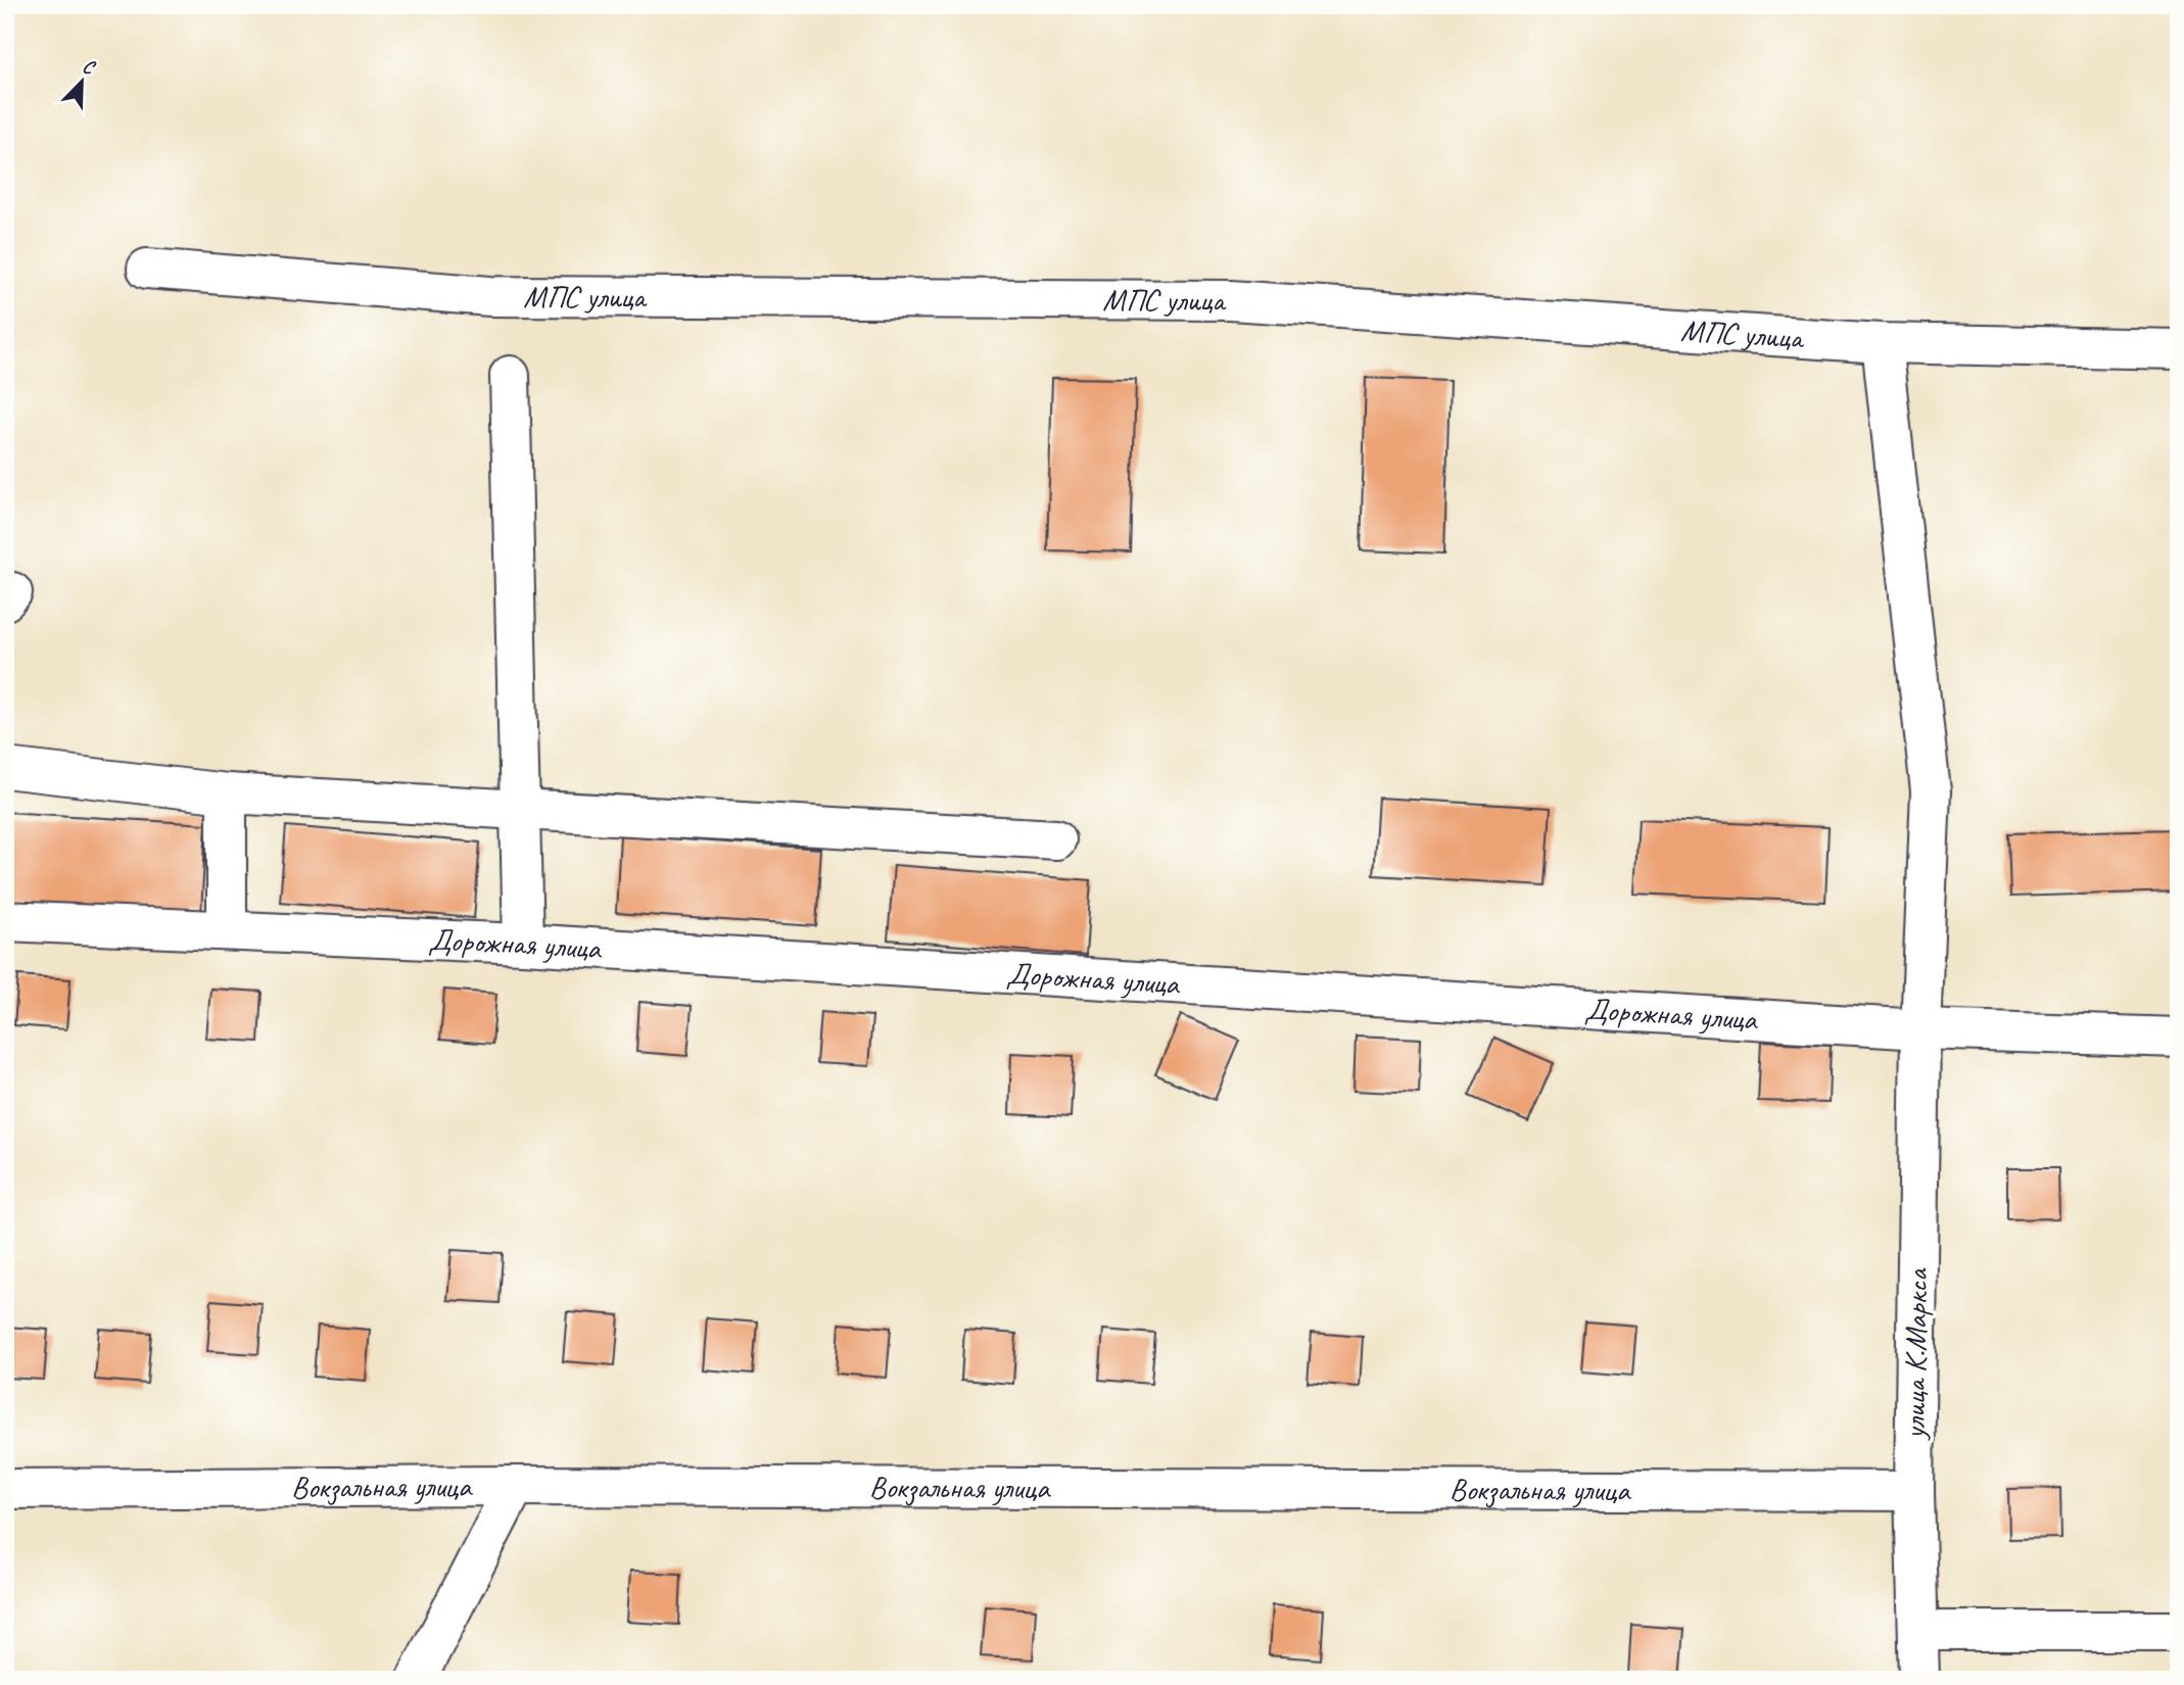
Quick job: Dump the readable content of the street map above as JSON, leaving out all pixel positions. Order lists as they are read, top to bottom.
{
  "streets": {
    "street": [
      "МПС улица",
      "Дорожная улица",
      "улица К.Маркса",
      "Вокзальная улица"
    ]
  },
  "crossings": [
    ["МПС улица", "улица К.Маркса"],
    ["Дорожная улица", "улица К.Маркса"],
    ["улица К.Маркса", "Вокзальная улица"]
  ],
  "north": "top right"
}
